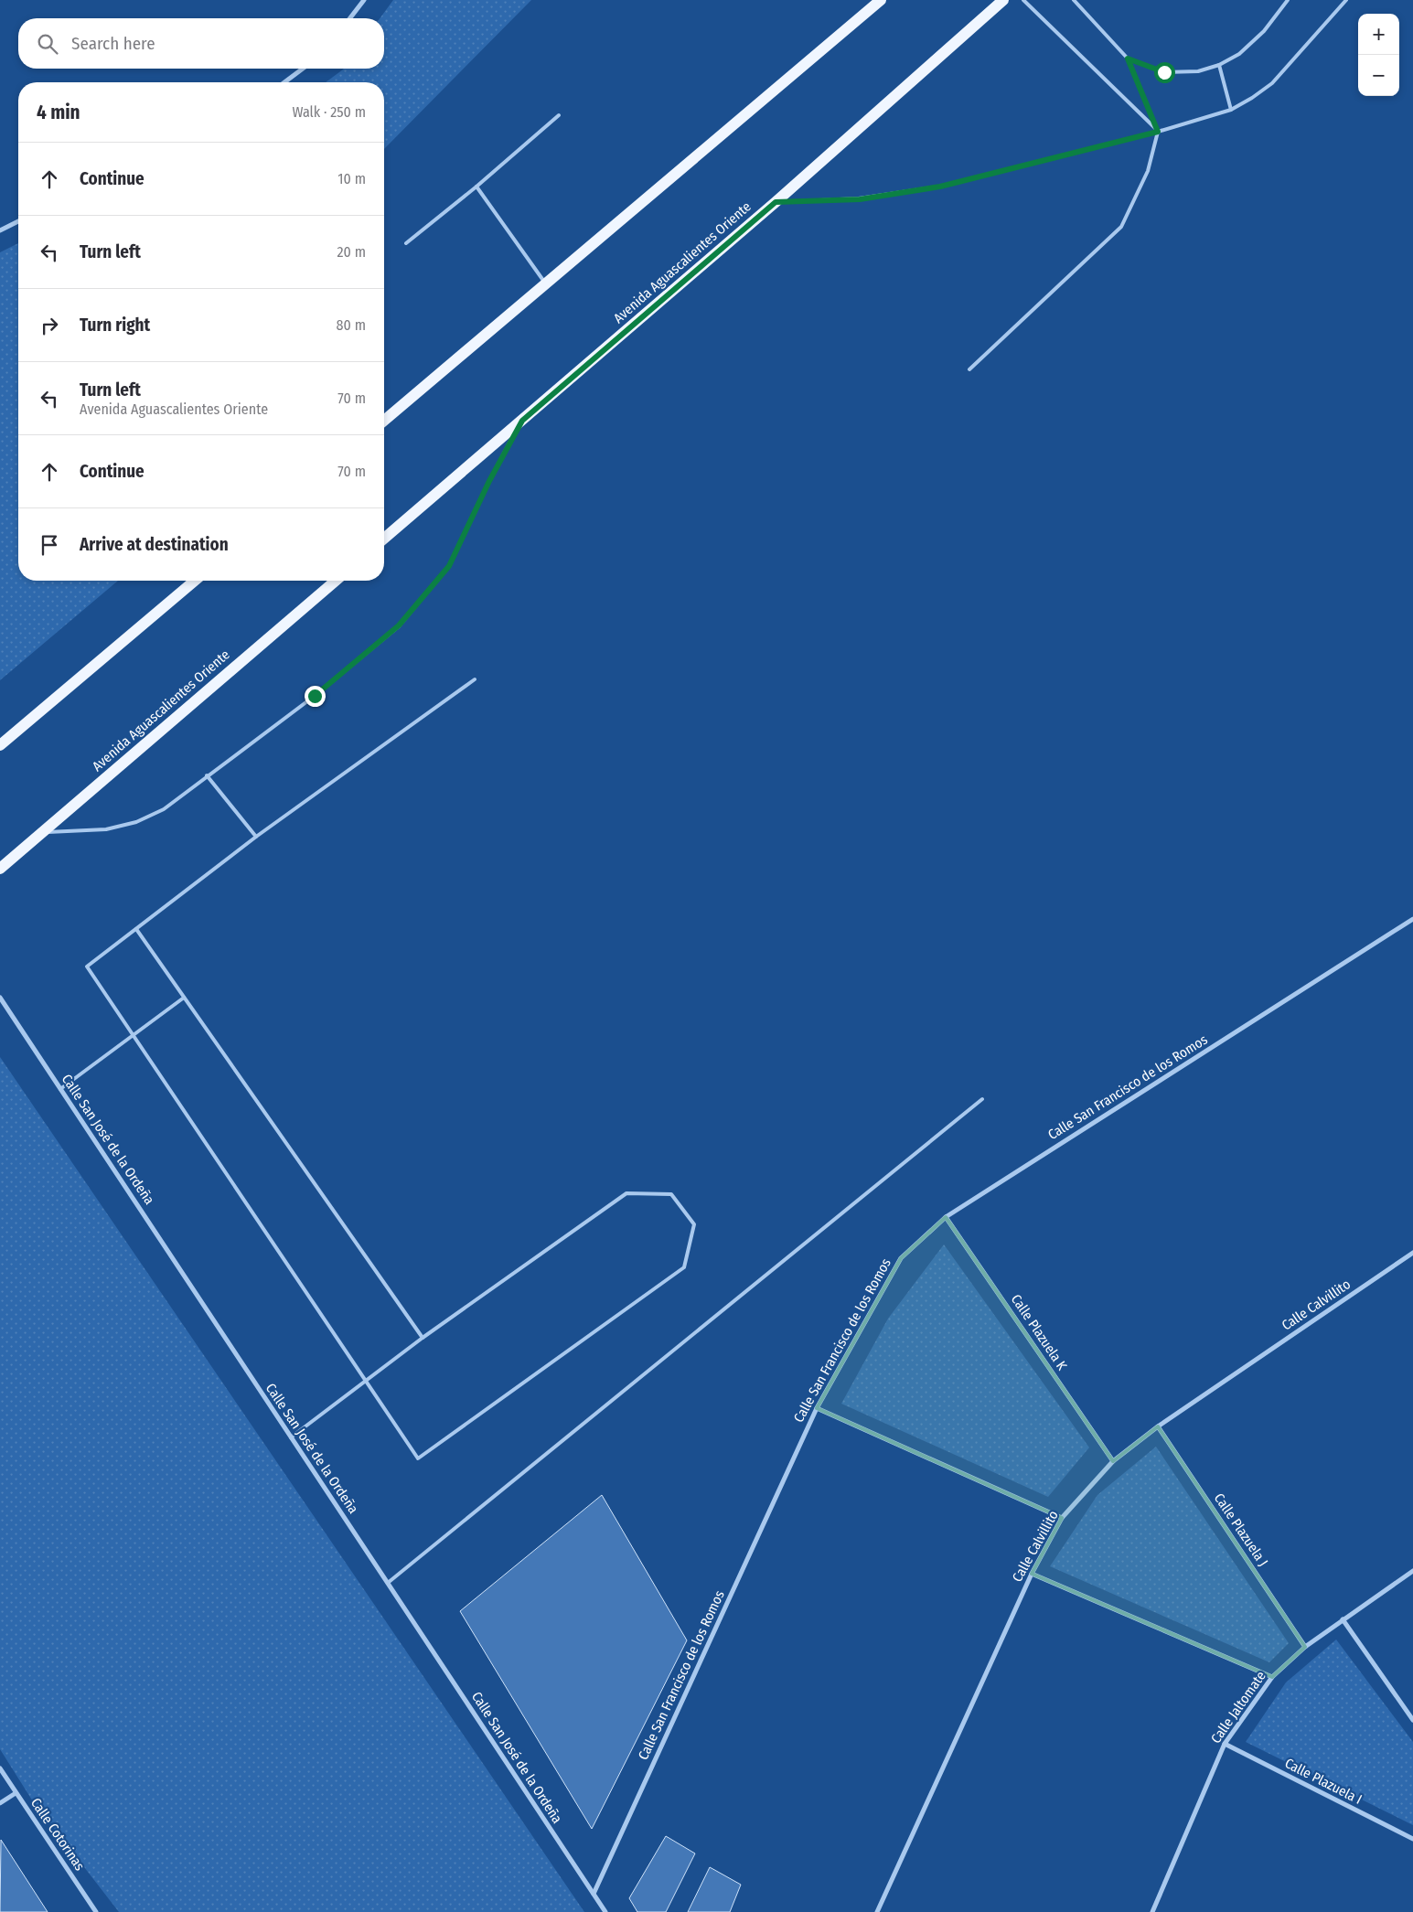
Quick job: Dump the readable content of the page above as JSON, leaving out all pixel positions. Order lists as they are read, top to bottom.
{
  "streets": {
    "main road": ["Avenida Aguascalientes Oriente"],
    "street": [
      "Calle San Francisco de los Romos",
      "Calle San José de la Ordeña",
      "Calle Calvillito",
      "Calle Plazuela K",
      "Calle Plazuela J",
      "Calle Jaltomate",
      "Calle Plazuela I",
      "Calle Cotorinas"
    ]
  },
  "crossings": [
    ["Calle San Francisco de los Romos", "Calle San José de la Ordeña"],
    ["Calle San Francisco de los Romos", "Calle Plazuela K"],
    ["Calle Calvillito", "Calle Plazuela K"],
    ["Calle Calvillito", "Calle Plazuela J"],
    ["Calle Plazuela J", "Calle Jaltomate"],
    ["Calle Jaltomate", "Calle Plazuela I"]
  ],
  "page": {
    "map_buttons": ["+", "−"],
    "search": "Search here",
    "heading": ["4 min", "Walk · 250 m"],
    "list": [
      ["Continue", "10 m"],
      ["Turn left", "20 m"],
      ["Turn right", "80 m"],
      ["Turn left", "Avenida Aguascalientes Oriente", "70 m"],
      ["Continue", "70 m"],
      "Arrive at destination"
    ]
  }
}
